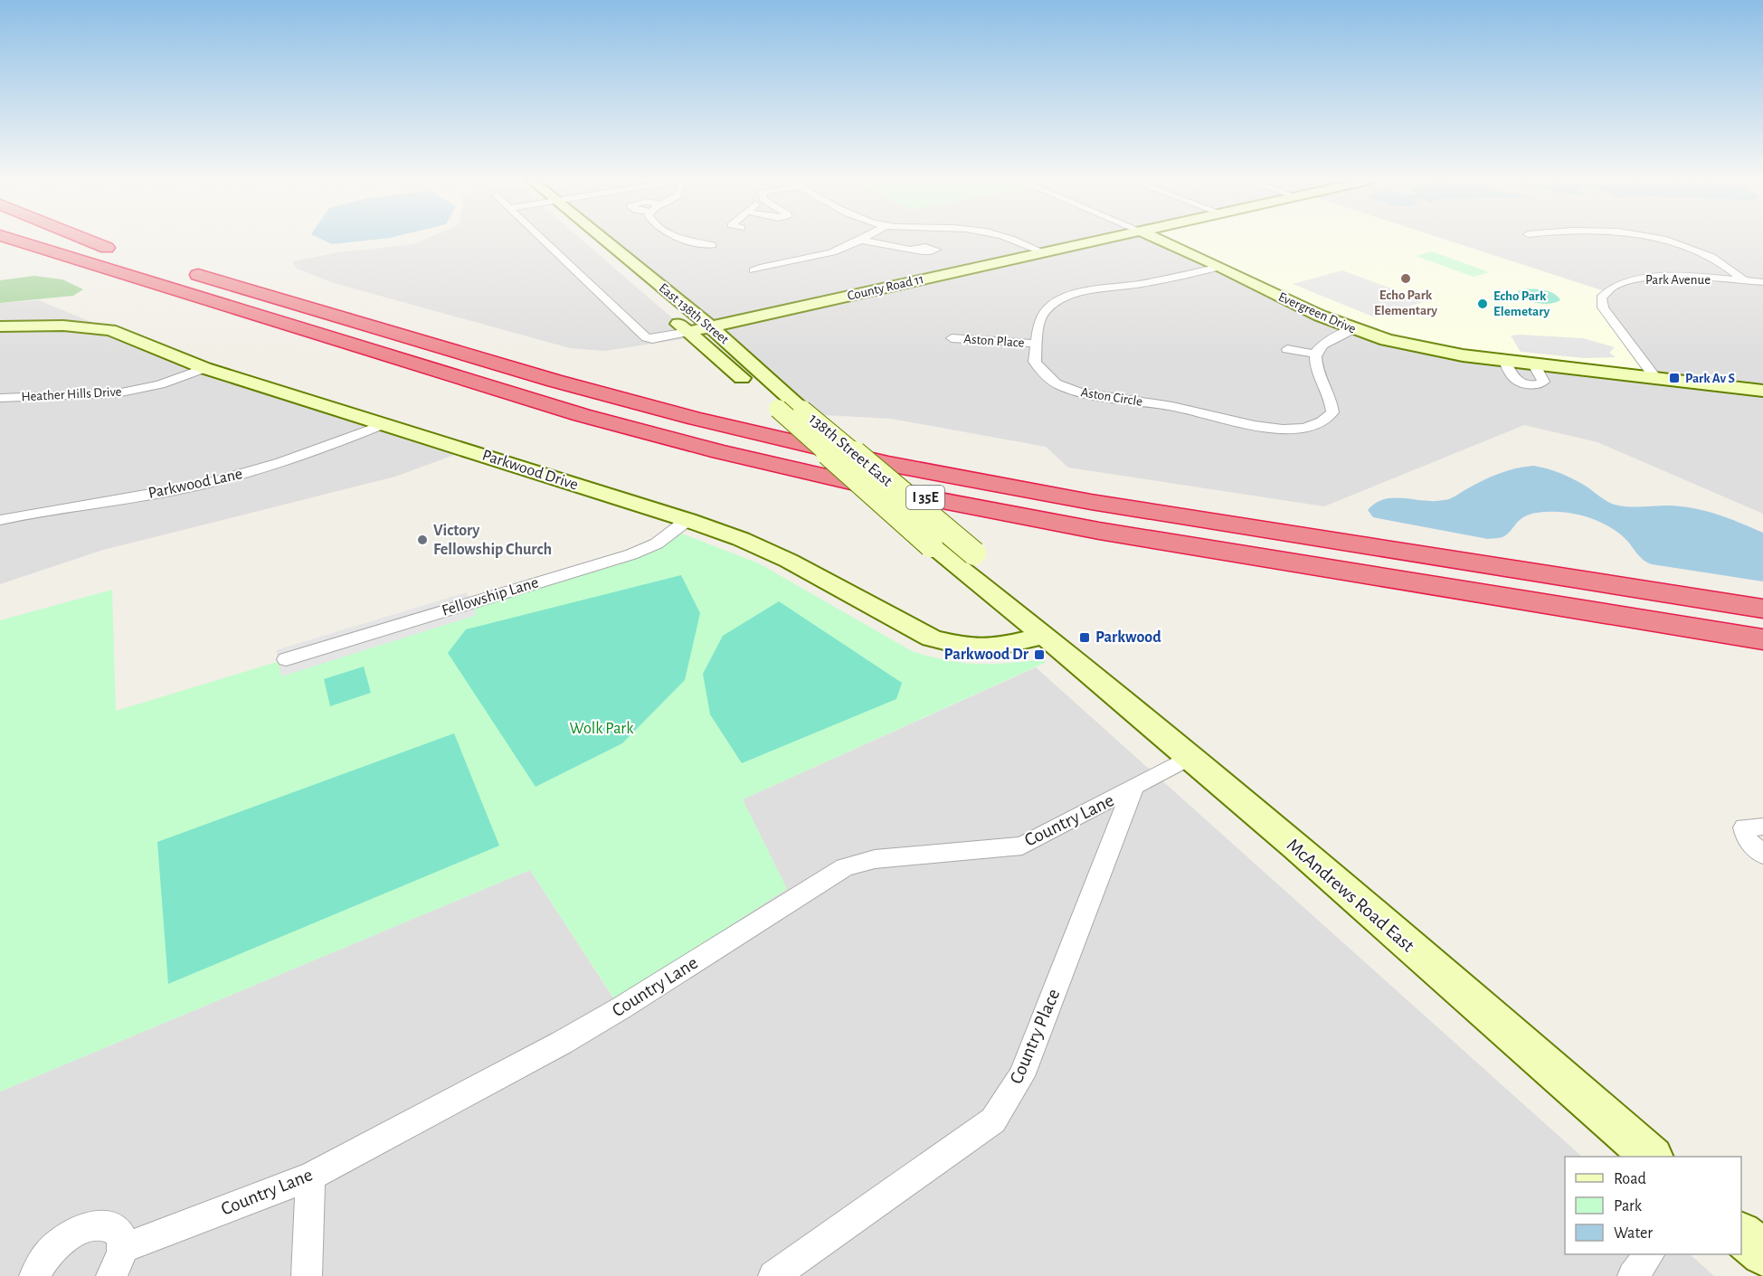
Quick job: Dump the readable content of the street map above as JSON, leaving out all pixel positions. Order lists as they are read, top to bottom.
{
  "streets": {
    "highway": ["I 35E"],
    "street": [
      "Park Avenue",
      "County Road 11",
      "Evergreen Drive",
      "East 138th Street",
      "Aston Place",
      "Heather Hills Drive",
      "Aston Circle",
      "138th Street East",
      "Parkwood Drive",
      "Parkwood Lane",
      "Fellowship Lane",
      "Country Lane",
      "McAndrews Road East",
      "Country Place"
    ]
  },
  "crossings": [
    ["Park Avenue", "Evergreen Drive"],
    ["County Road 11", "East 138th Street"],
    ["Evergreen Drive", "Aston Circle"],
    ["East 138th Street", "138th Street East"],
    ["Aston Place", "Aston Circle"],
    ["Heather Hills Drive", "Parkwood Drive"],
    ["138th Street East", "McAndrews Road East"],
    ["Parkwood Drive", "Parkwood Lane"],
    ["Parkwood Drive", "Fellowship Lane"],
    ["Parkwood Drive", "McAndrews Road East"],
    ["Country Lane", "McAndrews Road East"],
    ["Country Lane", "Country Place"]
  ],
  "parks": ["Wolk Park"],
  "places": {
    "other": ["Echo Park Elementary", "Echo Park Elemetary", "Victory Fellowship Church"],
    "transit": ["Park Av S", "Parkwood", "Parkwood Dr"]
  },
  "legend": ["Road", "Park", "Water"]
}
